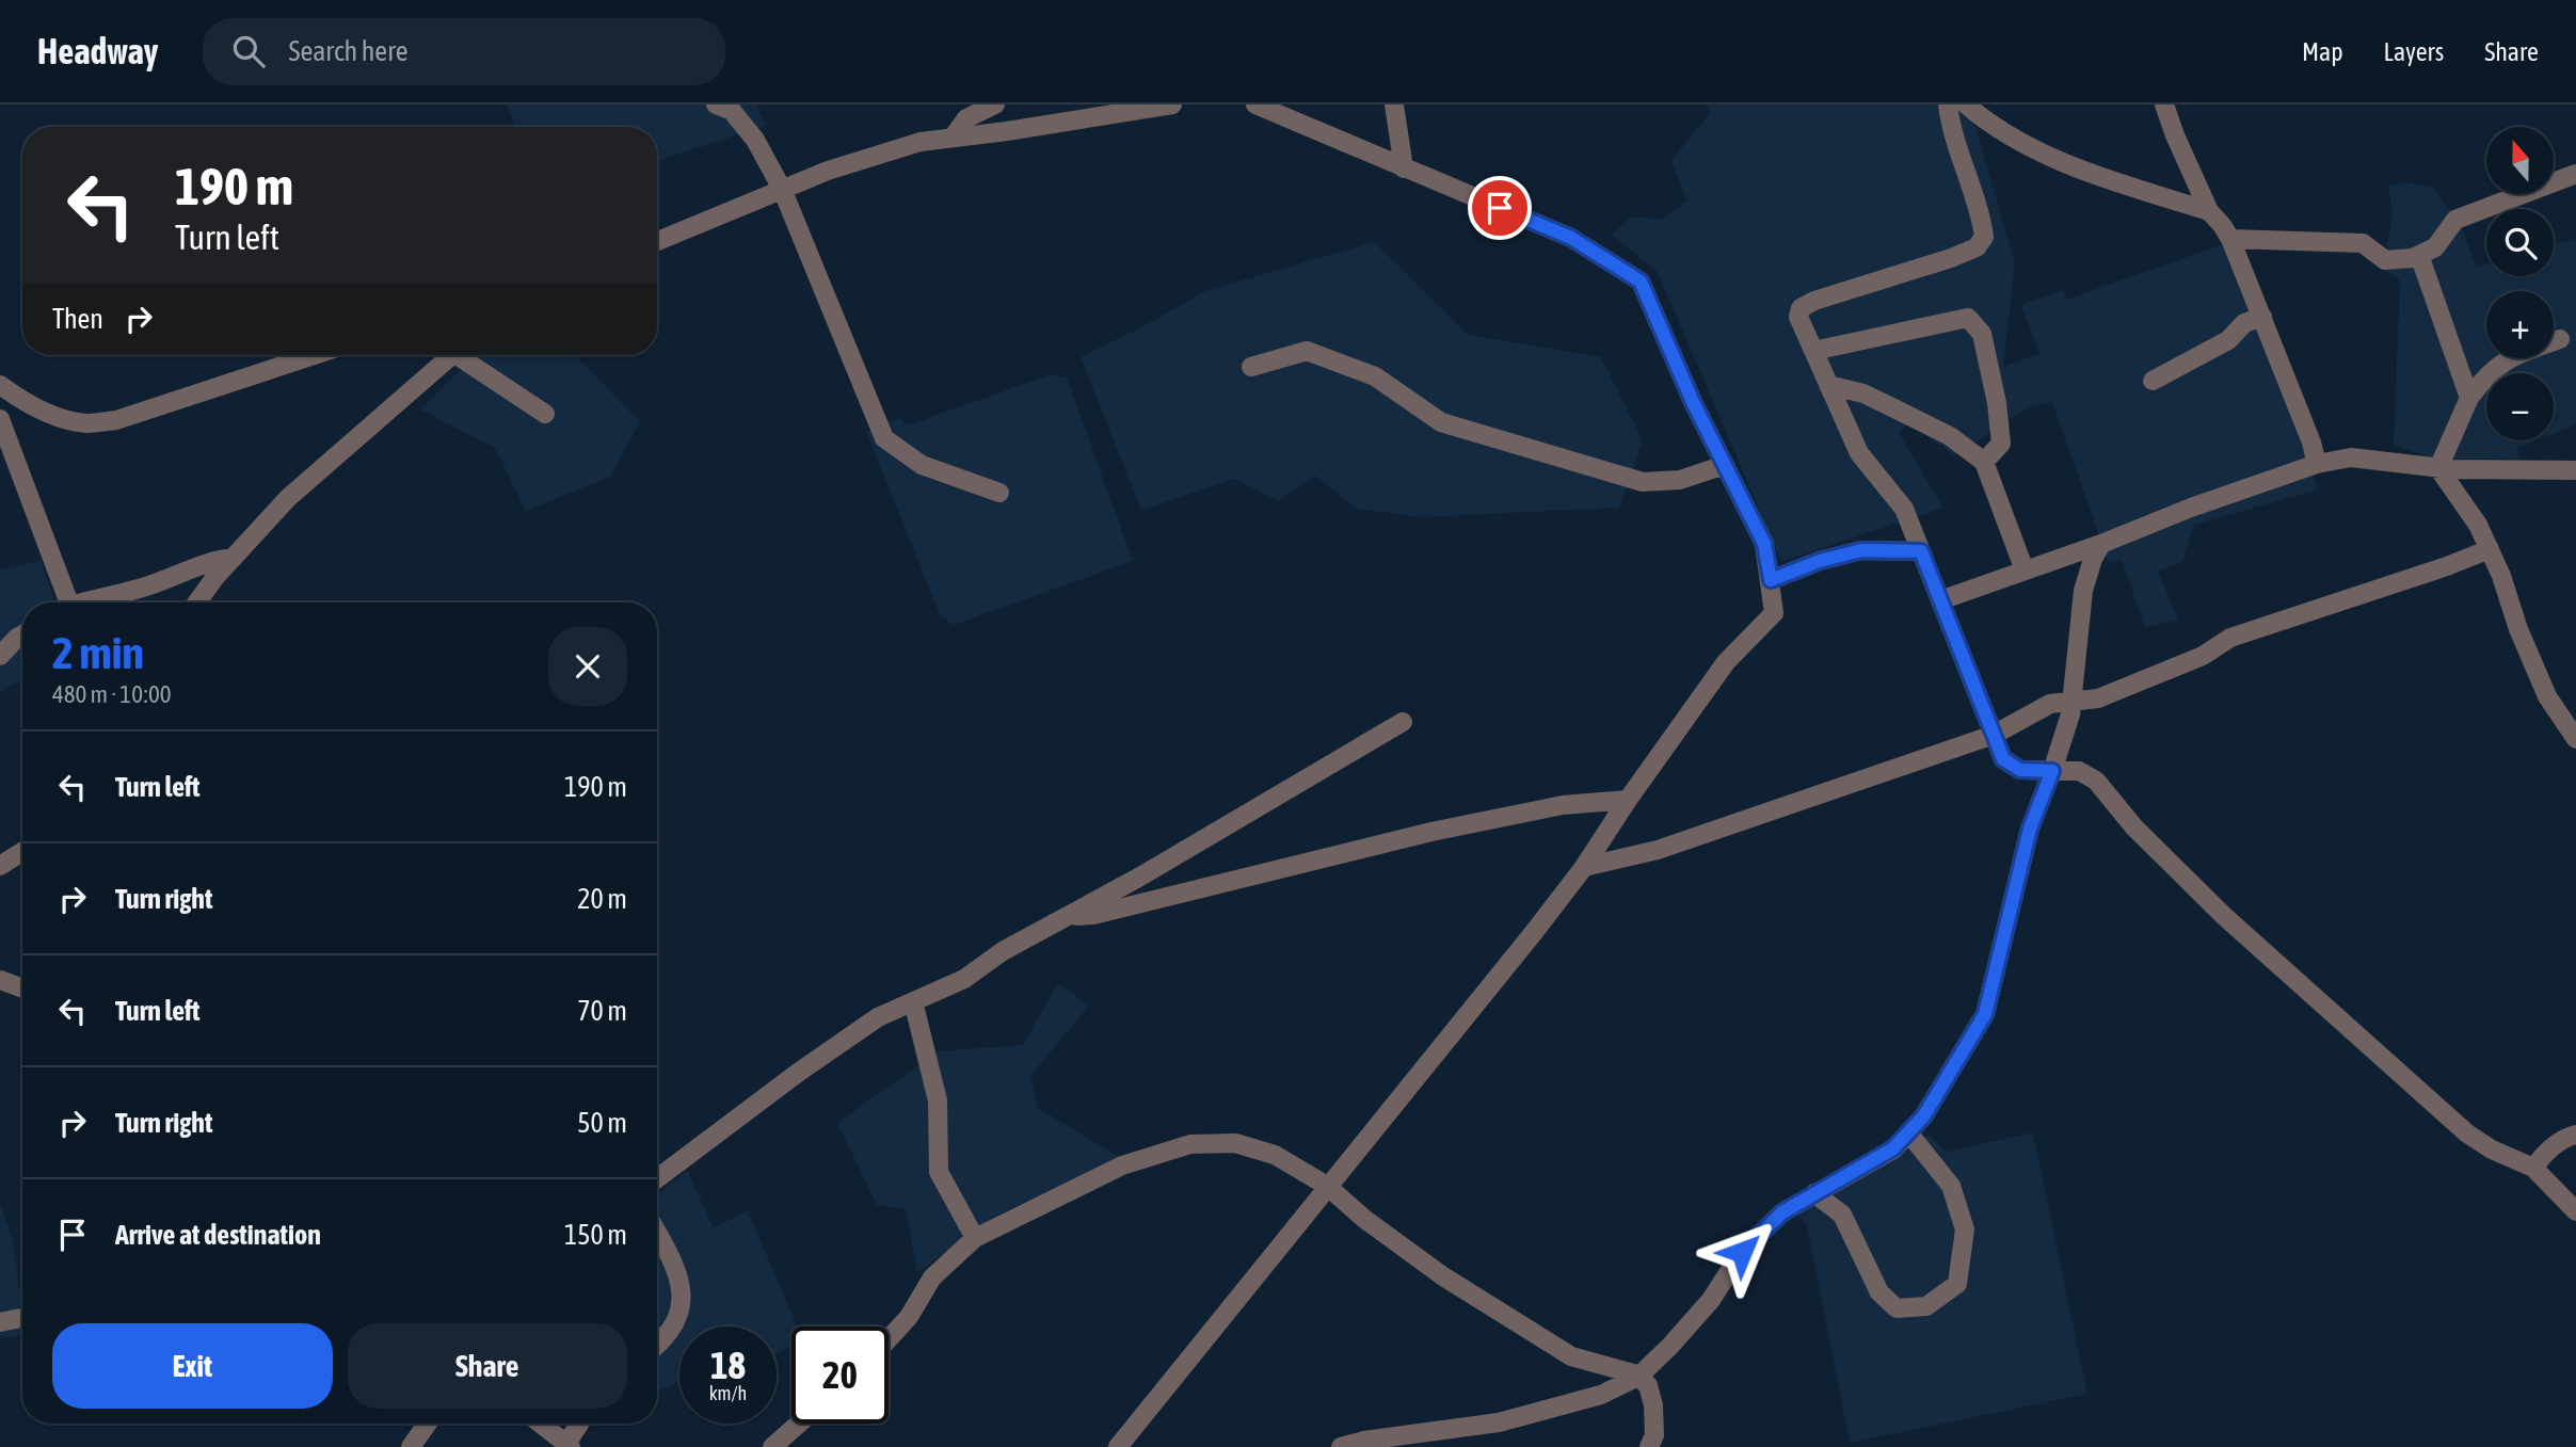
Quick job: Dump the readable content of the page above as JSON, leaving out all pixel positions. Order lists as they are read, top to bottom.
{
  "north": "top",
  "page": {
    "header": "Headway",
    "search": "Search here",
    "nav": ["Map", "Layers", "Share"],
    "map_buttons": ["+", "−"],
    "turn": ["190 m", "Turn left"],
    "then": "Then",
    "heading": ["2 min", "480 m · 10:00"],
    "list": [
      {
        "name": "Turn left",
        "value": "190 m"
      },
      {
        "name": "Turn right",
        "value": "20 m"
      },
      {
        "name": "Turn left",
        "value": "70 m"
      },
      {
        "name": "Turn right",
        "value": "50 m"
      },
      {
        "name": "Arrive at destination",
        "value": "150 m"
      }
    ],
    "buttons": ["Exit", "Share"],
    "speed": "18 km/h",
    "limit": "20"
  }
}
